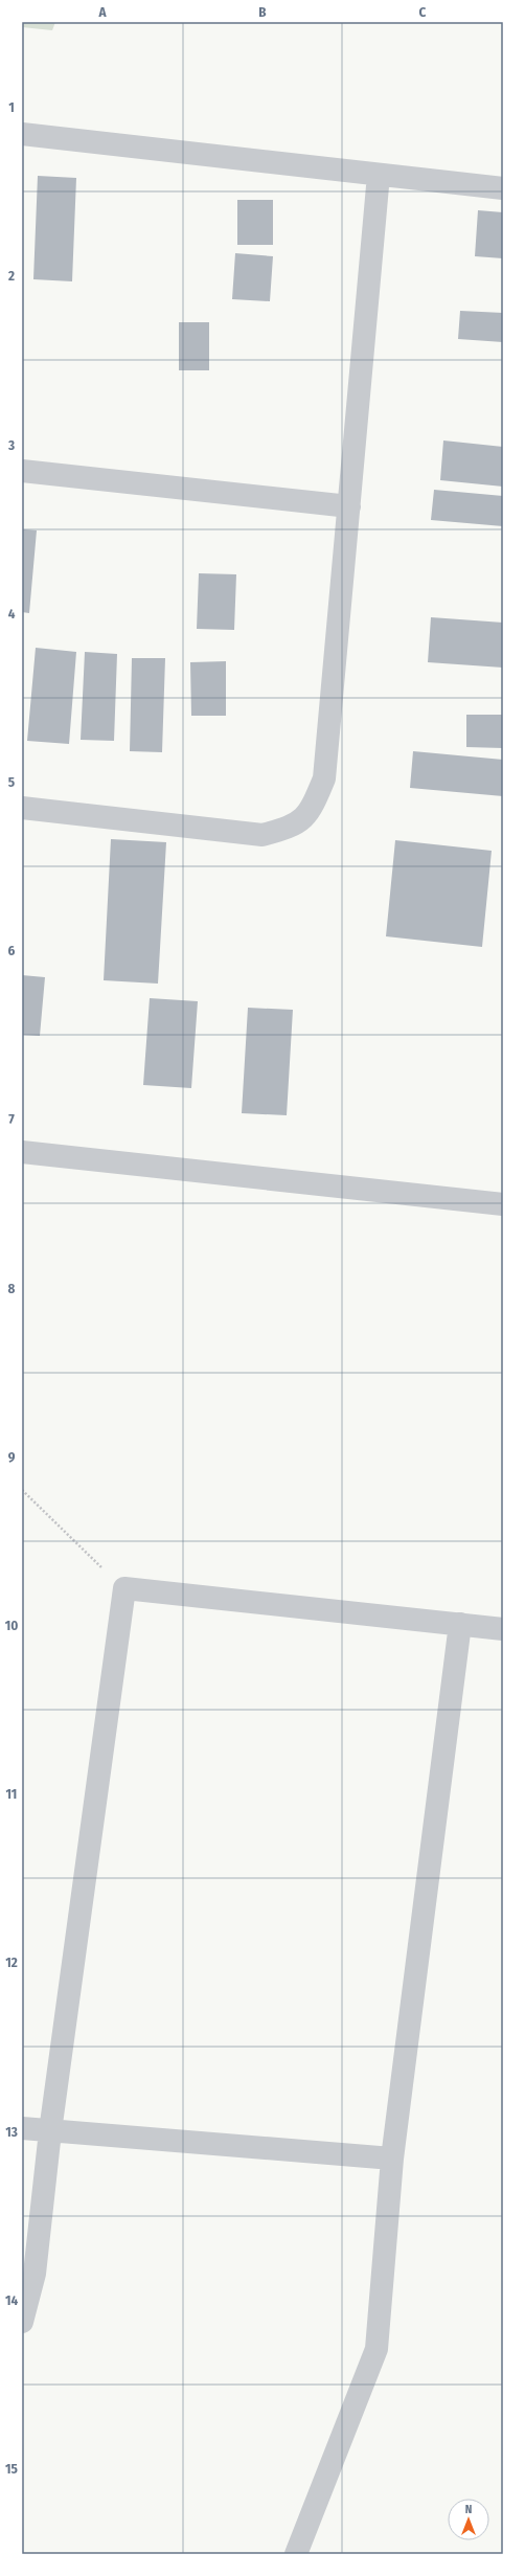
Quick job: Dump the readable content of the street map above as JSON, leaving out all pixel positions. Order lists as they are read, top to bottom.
{
  "north": "top",
  "grid": {
    "columns": ["A", "B", "C"],
    "rows": [
      "1",
      "2",
      "3",
      "4",
      "5",
      "6",
      "7",
      "8",
      "9",
      "10",
      "11",
      "12",
      "13",
      "14",
      "15"
    ]
  }
}
